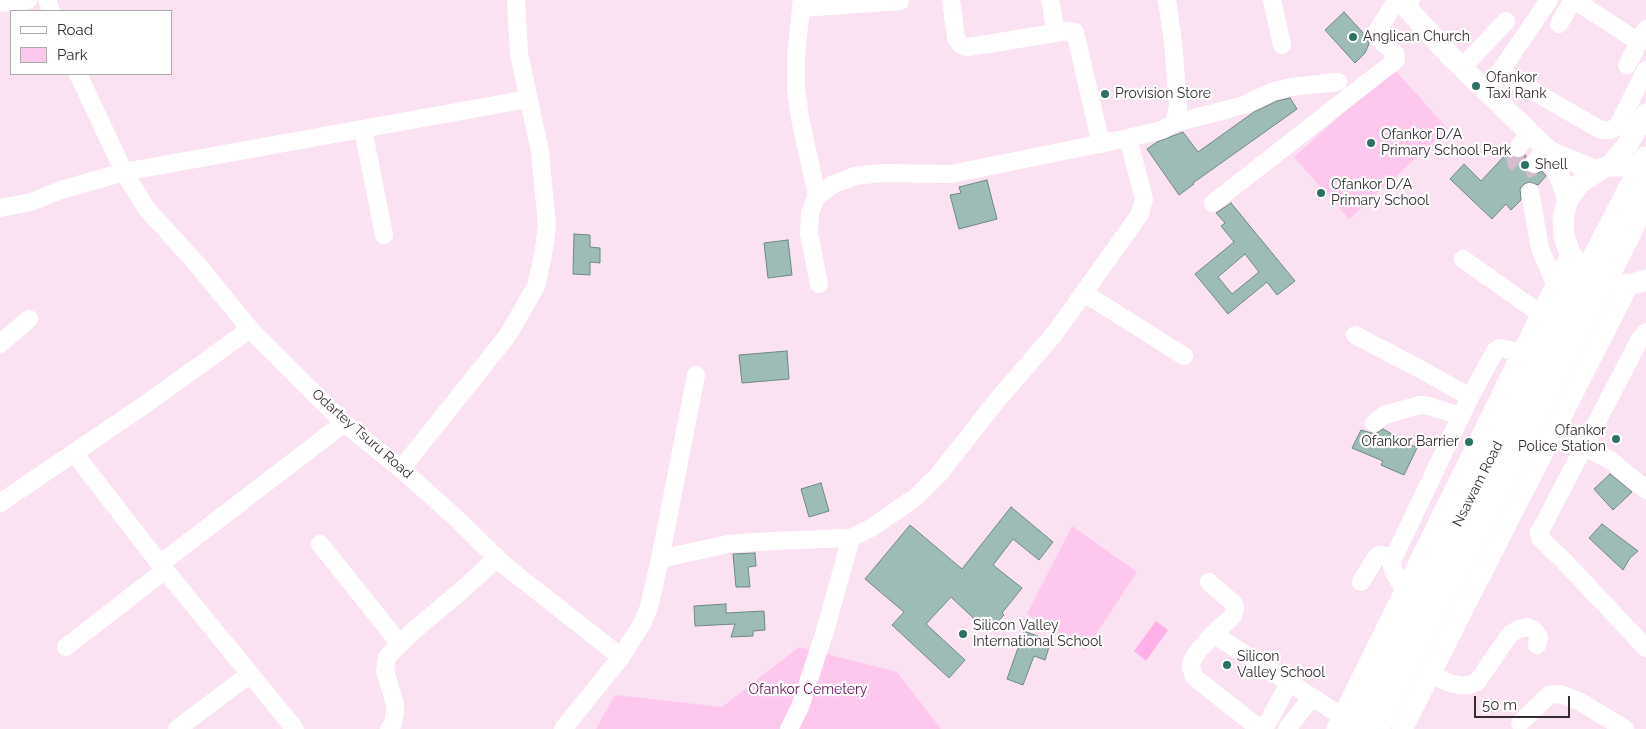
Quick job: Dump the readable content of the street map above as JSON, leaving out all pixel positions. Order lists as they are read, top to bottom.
{
  "streets": {
    "highway": ["Nsawam Road"],
    "street": ["Odartey Tsuru Road"]
  },
  "parks": ["Ofankor Cemetery"],
  "places": [
    "Anglican Church",
    "Ofankor Taxi Rank",
    "Provision Store",
    "Ofankor D/A Primary School Park",
    "Shell",
    "Ofankor D/A Primary School",
    "Ofankor Police Station",
    "Ofankor Barrier",
    "Silicon Valley International School",
    "Silicon Valley School"
  ],
  "legend": ["Road", "Park"],
  "scale_bar": "50 m"
}
